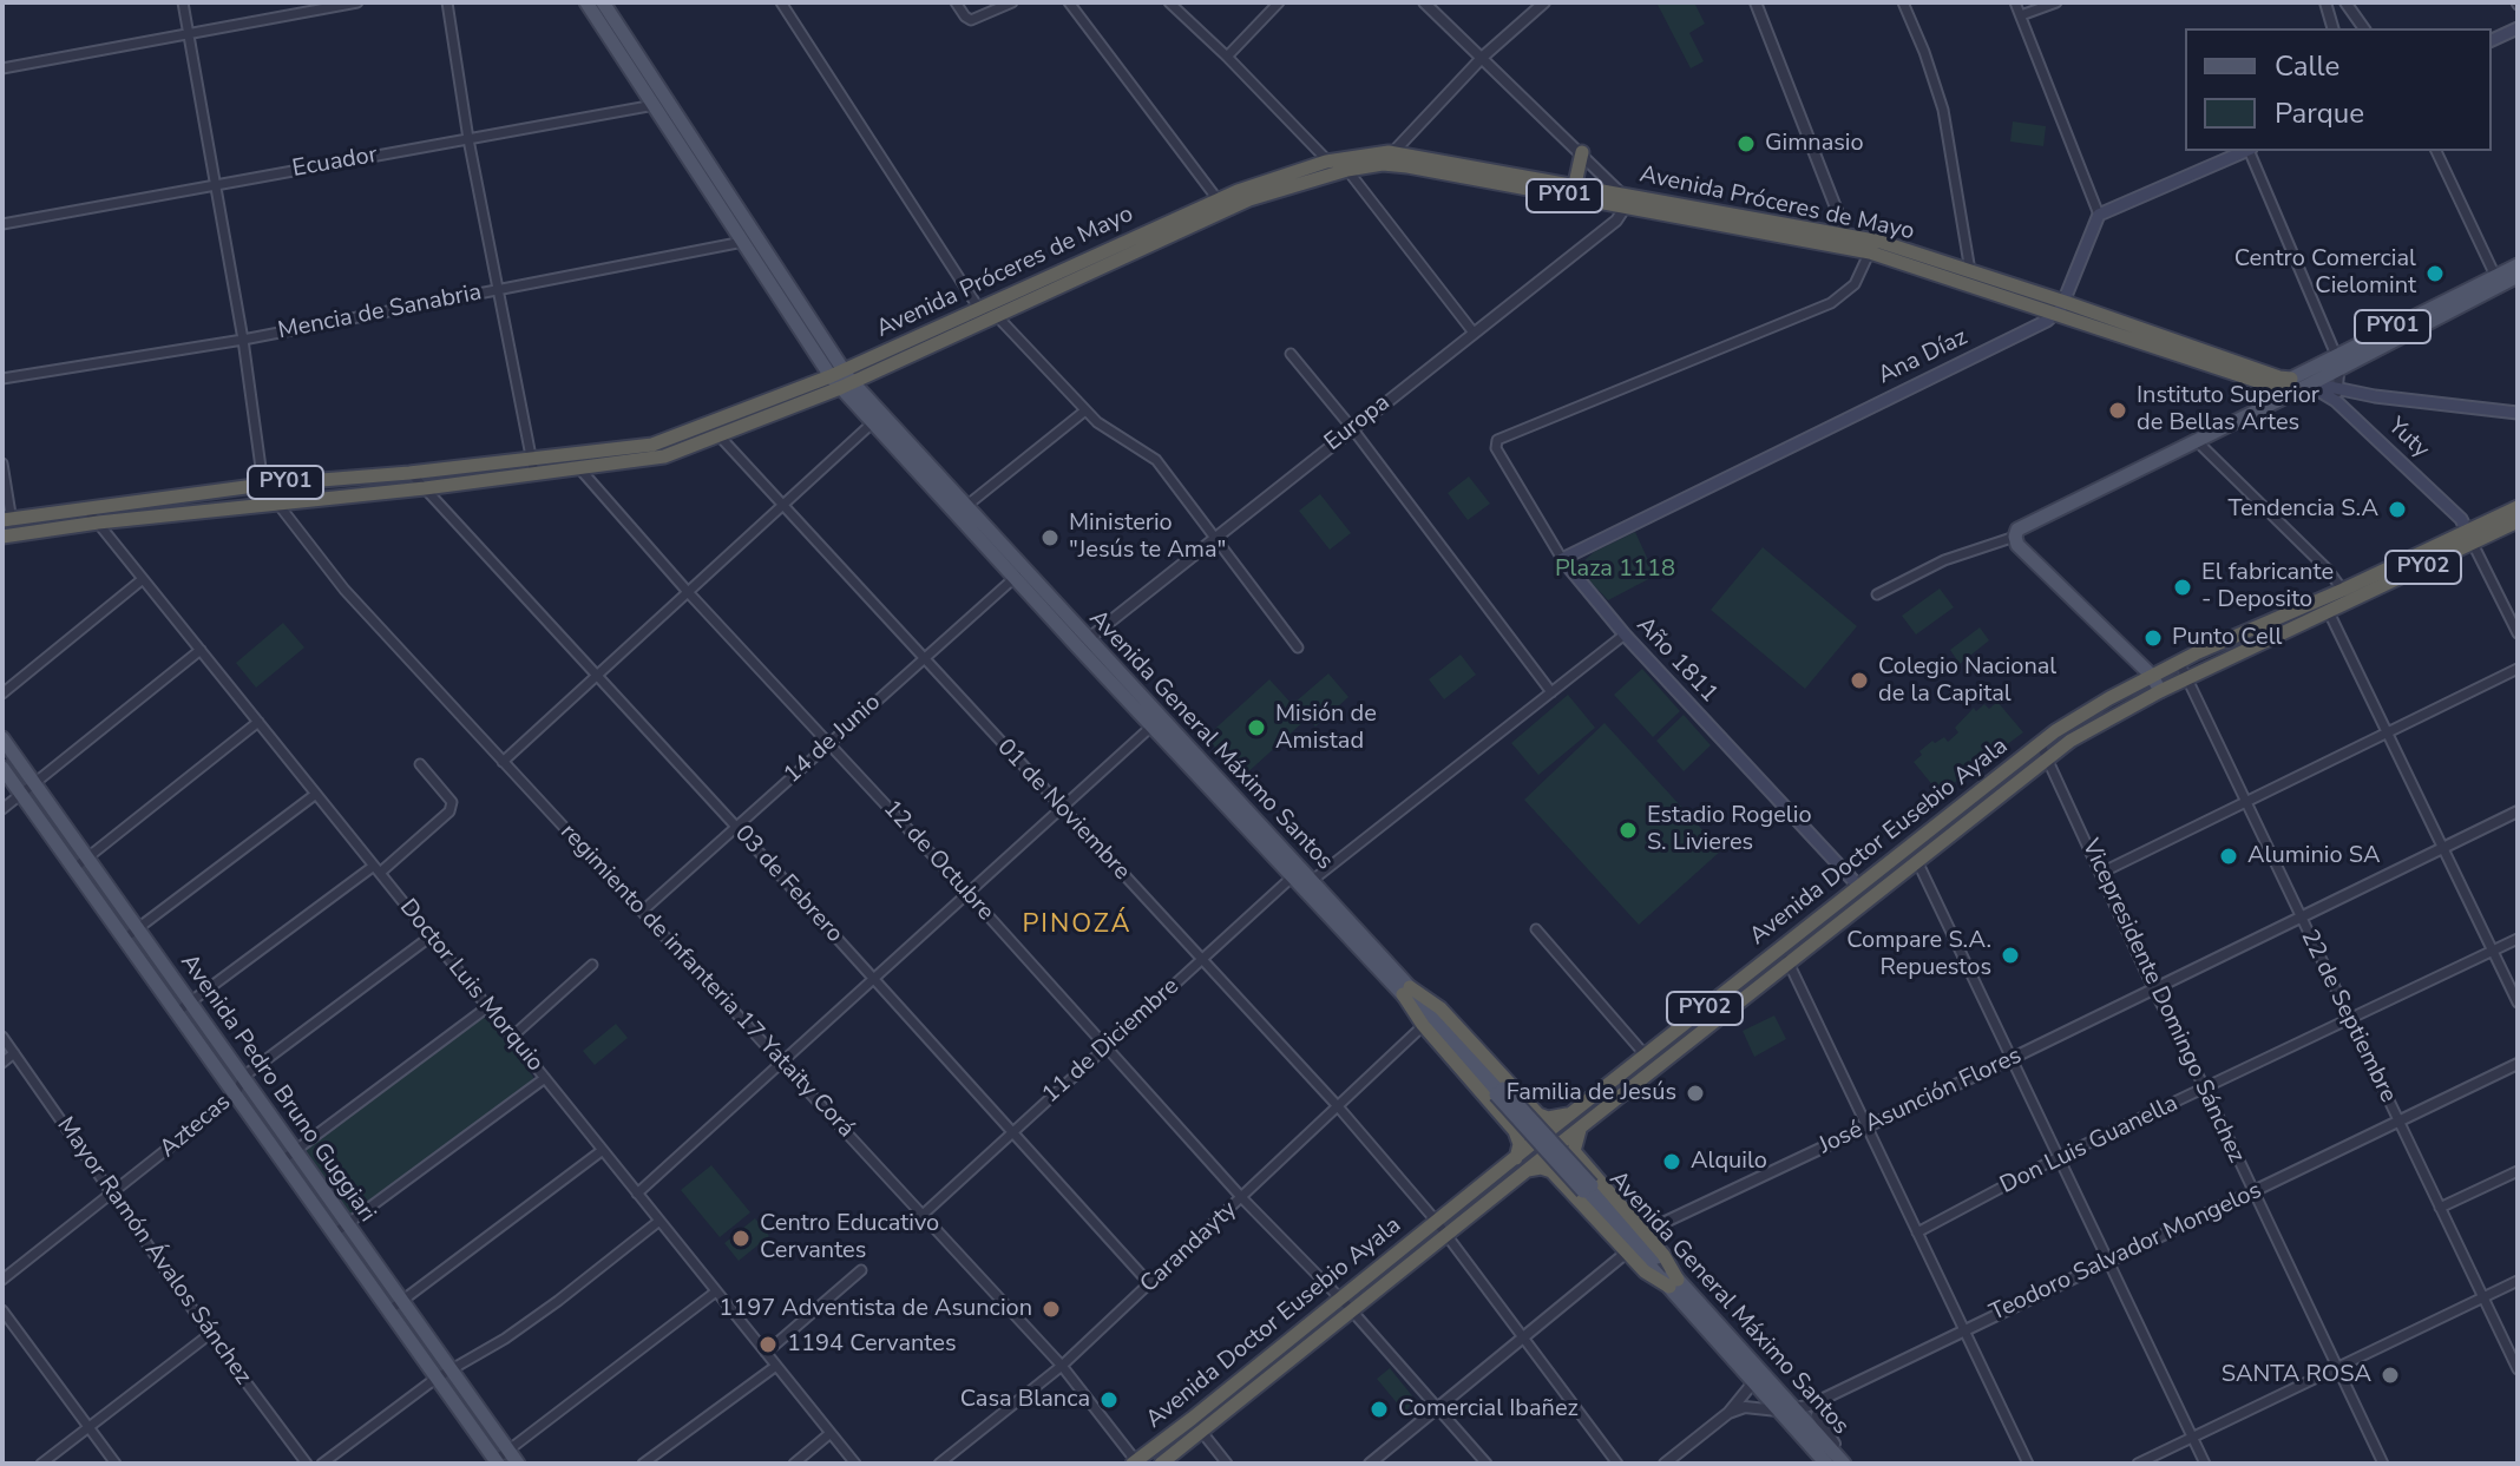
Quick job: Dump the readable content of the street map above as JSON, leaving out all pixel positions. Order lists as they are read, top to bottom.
{
  "streets": {
    "highway": [
      "PY01",
      "Avenida Próceres de Mayo",
      "PY02",
      "Avenida Doctor Eusebio Ayala"
    ],
    "main road": [
      "Ana Díaz",
      "Yuty",
      "Año 1811",
      "Avenida General Máximo Santos",
      "Avenida Pedro Bruno Guggiari"
    ],
    "street": [
      "Ecuador",
      "Mencia de Sanabria",
      "Europa",
      "14 de Junio",
      "01 de Noviembre",
      "12 de Octubre",
      "03 de Febrero",
      "regimiento de infanteria 17 Yataity Corá",
      "Doctor Luis Morquio",
      "Vicepresidente Domingo Sánchez",
      "22 de Septiembre",
      "11 de Diciembre",
      "José Asunción Flores",
      "Aztecas",
      "Don Luis Guanella",
      "Carandayty",
      "Mayor Ramón Ávalos Sánchez",
      "Teodoro Salvador Mongelos"
    ]
  },
  "crossings": [
    ["Ecuador", "Avenida General Máximo Santos"],
    ["PY01", "Avenida Próceres de Mayo"],
    ["PY01", "Yuty"],
    ["PY01", "Avenida General Máximo Santos"],
    ["PY01", "01 de Noviembre"],
    ["PY01", "12 de Octubre"],
    ["PY01", "03 de Febrero"],
    ["PY01", "regimiento de infanteria 17 Yataity Corá"],
    ["PY01", "Doctor Luis Morquio"],
    ["Avenida Próceres de Mayo", "Ana Díaz"],
    ["Avenida Próceres de Mayo", "Europa"],
    ["Avenida Próceres de Mayo", "Yuty"],
    ["Avenida Próceres de Mayo", "Año 1811"],
    ["Avenida Próceres de Mayo", "Avenida General Máximo Santos"],
    ["Mencia de Sanabria", "Avenida General Máximo Santos"],
    ["Ana Díaz", "Año 1811"],
    ["Europa", "Avenida General Máximo Santos"],
    ["Yuty", "Avenida Doctor Eusebio Ayala"],
    ["Año 1811", "Avenida Doctor Eusebio Ayala"],
    ["Año 1811", "11 de Diciembre"],
    ["14 de Junio", "Avenida General Máximo Santos"],
    ["14 de Junio", "01 de Noviembre"],
    ["14 de Junio", "12 de Octubre"],
    ["14 de Junio", "03 de Febrero"],
    ["14 de Junio", "regimiento de infanteria 17 Yataity Corá"],
    ["Avenida General Máximo Santos", "11 de Diciembre"],
    ["Avenida General Máximo Santos", "José Asunción Flores"],
    ["Avenida General Máximo Santos", "Carandayty"],
    ["Avenida General Máximo Santos", "Teodoro Salvador Mongelos"],
    ["01 de Noviembre", "Avenida Doctor Eusebio Ayala"],
    ["01 de Noviembre", "11 de Diciembre"],
    ["01 de Noviembre", "José Asunción Flores"],
    ["01 de Noviembre", "Carandayty"],
    ["Avenida Doctor Eusebio Ayala", "12 de Octubre"],
    ["Avenida Doctor Eusebio Ayala", "regimiento de infanteria 17 Yataity Corá"],
    ["Avenida Doctor Eusebio Ayala", "Vicepresidente Domingo Sánchez"],
    ["Avenida Doctor Eusebio Ayala", "22 de Septiembre"],
    ["12 de Octubre", "11 de Diciembre"],
    ["12 de Octubre", "José Asunción Flores"],
    ["12 de Octubre", "Carandayty"],
    ["03 de Febrero", "11 de Diciembre"],
    ["03 de Febrero", "Carandayty"],
    ["regimiento de infanteria 17 Yataity Corá", "11 de Diciembre"],
    ["regimiento de infanteria 17 Yataity Corá", "Carandayty"],
    ["Doctor Luis Morquio", "Aztecas"],
    ["Vicepresidente Domingo Sánchez", "José Asunción Flores"],
    ["Vicepresidente Domingo Sánchez", "Don Luis Guanella"],
    ["Vicepresidente Domingo Sánchez", "Teodoro Salvador Mongelos"],
    ["22 de Septiembre", "José Asunción Flores"],
    ["22 de Septiembre", "Don Luis Guanella"],
    ["22 de Septiembre", "Teodoro Salvador Mongelos"],
    ["Avenida Pedro Bruno Guggiari", "Aztecas"],
    ["Aztecas", "Mayor Ramón Ávalos Sánchez"]
  ],
  "districts": ["PINOZÁ"],
  "parks": ["Plaza 1118"],
  "places": [
    "Gimnasio",
    "Centro Comercial Cielomint",
    "Instituto Superior de Bellas Artes",
    "Tendencia S.A",
    "Ministerio \"Jesús te Ama\"",
    "El fabricante - Deposito",
    "Punto Cell",
    "Colegio Nacional de la Capital",
    "Misión de Amistad",
    "Estadio Rogelio S. Livieres",
    "Aluminio SA",
    "Compare S.A. Repuestos",
    "Familia de Jesús",
    "Alquilo",
    "Centro Educativo Cervantes",
    "1197 Adventista de Asuncion",
    "1194 Cervantes",
    "SANTA ROSA",
    "Casa Blanca",
    "Comercial Ibañez"
  ],
  "legend": ["Calle", "Parque"]
}
